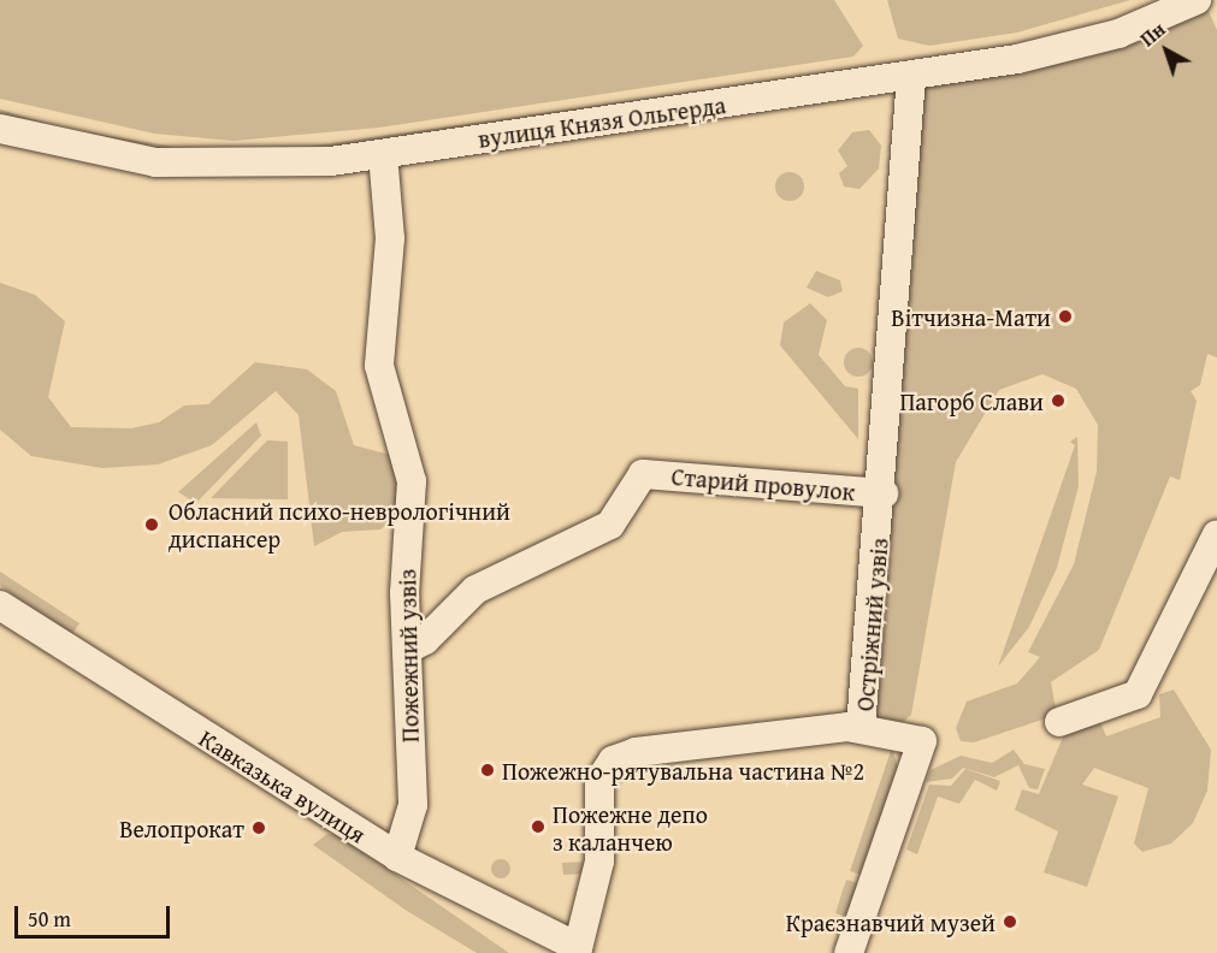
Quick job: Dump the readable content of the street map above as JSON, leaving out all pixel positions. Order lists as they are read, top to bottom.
{
  "streets": {
    "street": [
      "вулиця Князя Ольгерда",
      "Старий провулок",
      "Остріжний узвіз",
      "Пожежний узвіз",
      "Кавказька вулиця"
    ]
  },
  "crossings": [
    ["вулиця Князя Ольгерда", "Остріжний узвіз"],
    ["вулиця Князя Ольгерда", "Пожежний узвіз"],
    ["Старий провулок", "Остріжний узвіз"],
    ["Старий провулок", "Пожежний узвіз"],
    ["Остріжний узвіз", "Кавказька вулиця"],
    ["Пожежний узвіз", "Кавказька вулиця"]
  ],
  "places": [
    "Вітчизна-Мати",
    "Пагорб Слави",
    "Обласний психо-неврологічний диспансер",
    "Пожежно-рятувальна частина №2",
    "Пожежне депо з каланчею",
    "Велопрокат",
    "Краєзнавчий музей"
  ],
  "scale_bar": "50 m",
  "north": "top left"
}
